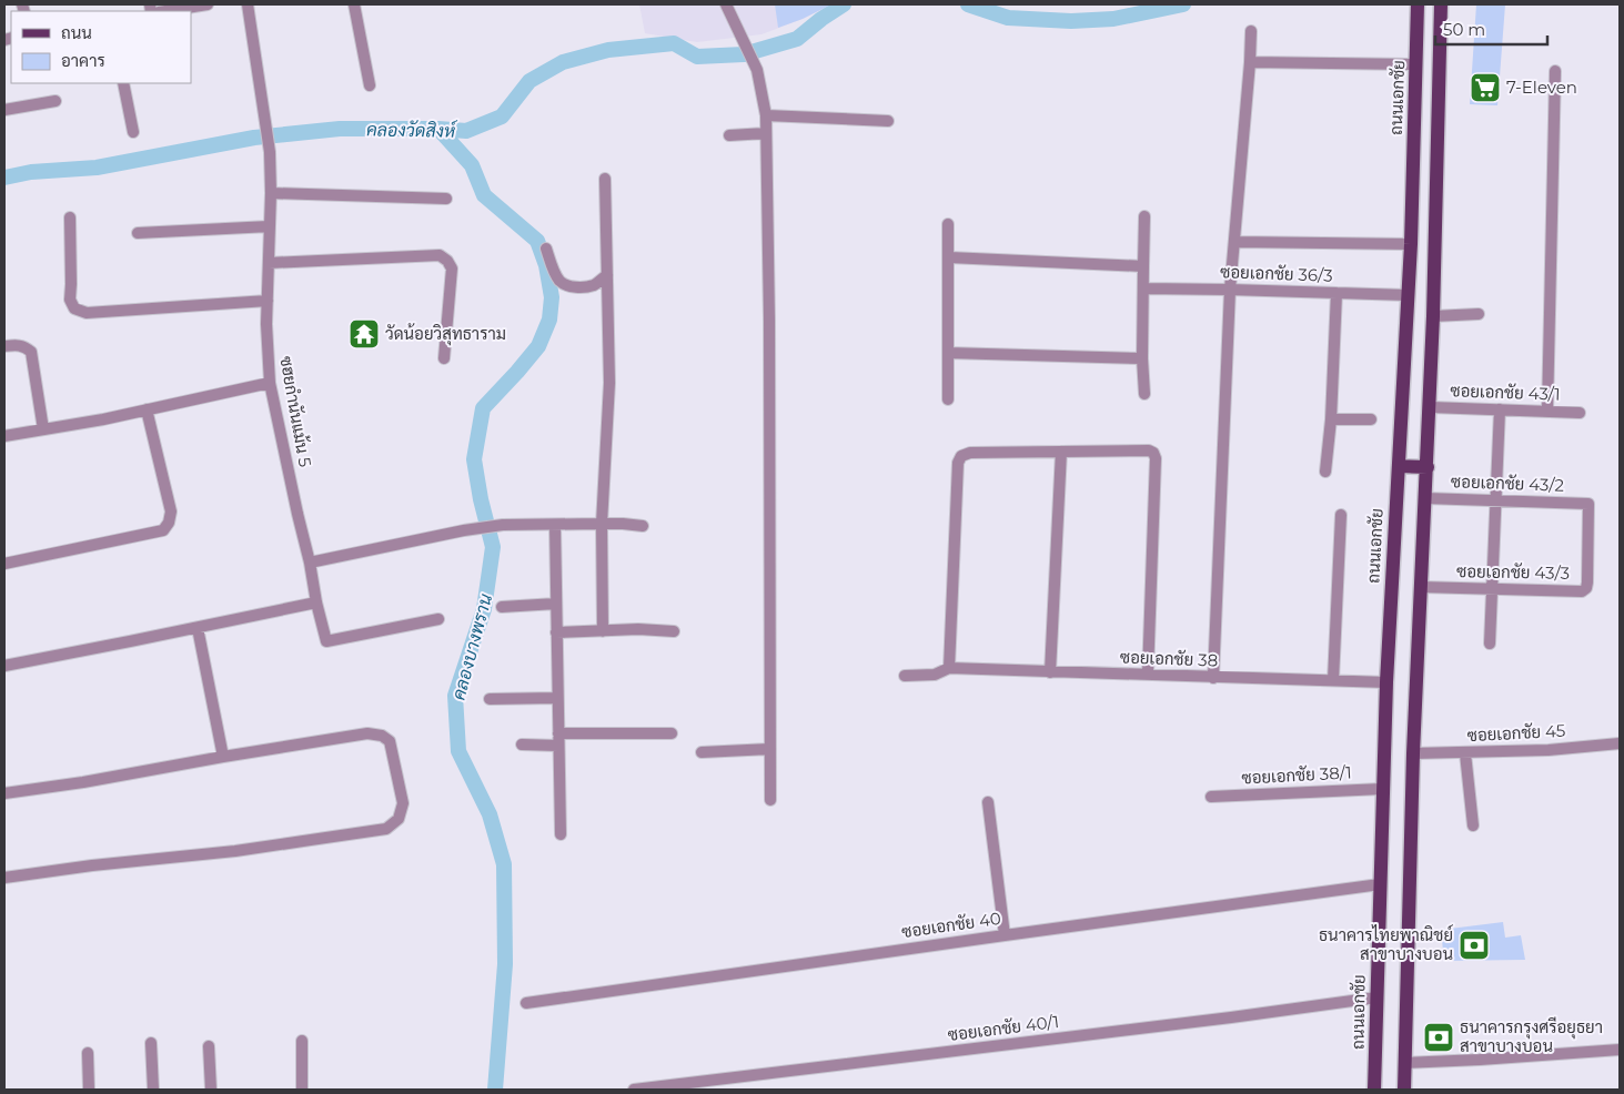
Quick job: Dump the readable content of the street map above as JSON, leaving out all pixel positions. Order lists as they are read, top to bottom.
{
  "streets": {
    "main road": ["ถนนเอกชัย"],
    "street": [
      "ซอยเอกชัย 36/3",
      "ซอยเอกชัย 43/1",
      "ซฮยกำนันแม้น 5",
      "ซอยเอกชัย 43/2",
      "ซอยเอกชัย 43/3",
      "ซอยเอกชัย 38",
      "ซอยเอกชัย 45",
      "ซอยเอกชัย 38/1",
      "ซอยเอกชัย 40",
      "ซอยเอกชัย 40/1"
    ]
  },
  "crossings": [
    ["ถนนเอกชัย", "ซอยเอกชัย 36/3"],
    ["ถนนเอกชัย", "ซอยเอกชัย 38"],
    ["ถนนเอกชัย", "ซอยเอกชัย 38/1"],
    ["ถนนเอกชัย", "ซอยเอกชัย 40"],
    ["ถนนเอกชัย", "ซอยเอกชัย 40/1"],
    ["ซอยเอกชัย 43/2", "ซอยเอกชัย 43/3"]
  ],
  "water": ["คลองวัดสิงห์", "คลองบางพราน"],
  "places": {
    "supermarket": ["7-Eleven"],
    "temple": ["วัดน้อยวิสุทธาราม"],
    "bank": ["ธนาคารไทยพาณิชย์ สาขาบางบอน", "ธนาคารกรุงศรีอยุธยา สาขาบางบอน"]
  },
  "legend": ["ถนน", "อาคาร"],
  "scale_bar": "50 m"
}
